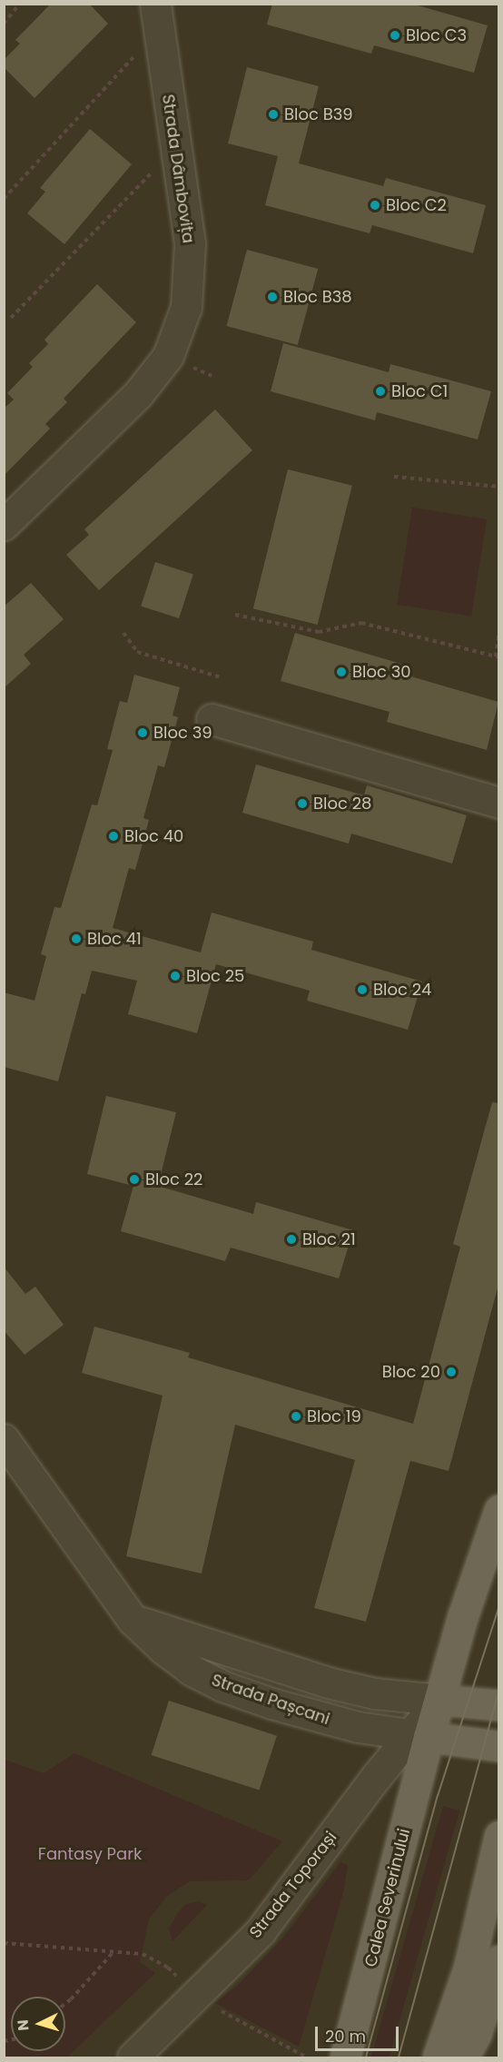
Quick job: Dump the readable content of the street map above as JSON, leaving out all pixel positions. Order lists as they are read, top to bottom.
{
  "streets": {
    "main road": ["Calea Severinului"],
    "street": ["Strada Dâmbovița", "Strada Pașcani", "Strada Toporași"]
  },
  "crossings": [
    ["Strada Pașcani", "Strada Toporași"],
    ["Strada Pașcani", "Calea Severinului"],
    ["Strada Toporași", "Calea Severinului"]
  ],
  "parks": ["Fantasy Park"],
  "places": [
    "Bloc C3",
    "Bloc B39",
    "Bloc C2",
    "Bloc B38",
    "Bloc C1",
    "Bloc 30",
    "Bloc 39",
    "Bloc 28",
    "Bloc 40",
    "Bloc 41",
    "Bloc 25",
    "Bloc 24",
    "Bloc 22",
    "Bloc 21",
    "Bloc 20",
    "Bloc 19"
  ],
  "scale_bar": "20 m",
  "north": "left"
}
